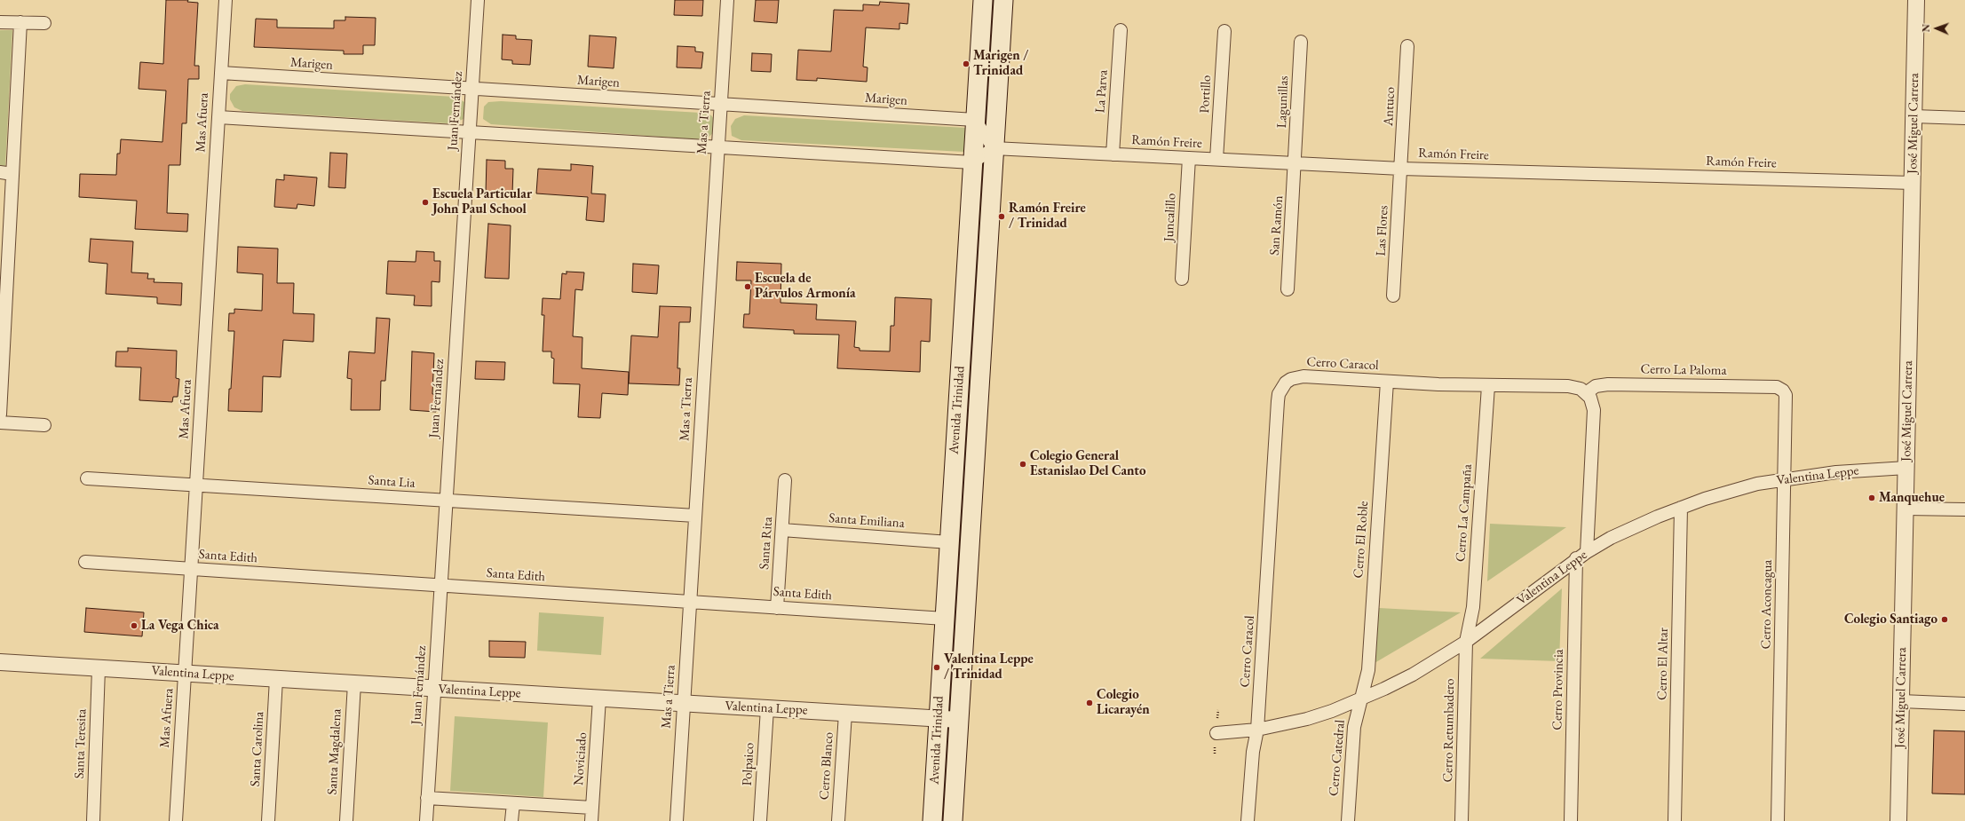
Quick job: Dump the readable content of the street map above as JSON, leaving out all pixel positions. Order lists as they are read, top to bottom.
{
  "streets": {
    "main road": ["Avenida Trinidad"],
    "street": [
      "Marigen",
      "La Parva",
      "Portillo",
      "Lagunillas",
      "Antuco",
      "Juan Fernández",
      "Mas Afuera",
      "Mas a Tierra",
      "José Miguel Carrera",
      "Ramón Freire",
      "Juncalillo",
      "San Ramón",
      "Las Flores",
      "Cerro Caracol",
      "Cerro La Paloma",
      "Valentina Leppe",
      "Santa Lia",
      "Cerro La Campaña",
      "Santa Emiliana",
      "Cerro El Roble",
      "Santa Rita",
      "Santa Edith",
      "Cerro Aconcagua",
      "Cerro El Altar",
      "Cerro Provincia",
      "Cerro Retumbadero",
      "Santa Teresita",
      "Santa Carolina",
      "Santa Magdalena",
      "Cerro Catedral",
      "Noviciado",
      "Polpaico",
      "Cerro Blanco"
    ]
  },
  "crossings": [
    ["Marigen", "Juan Fernández"],
    ["Marigen", "Mas Afuera"],
    ["Marigen", "Mas a Tierra"],
    ["Marigen", "Avenida Trinidad"],
    ["La Parva", "Ramón Freire"],
    ["Portillo", "Ramón Freire"],
    ["Lagunillas", "Ramón Freire"],
    ["Lagunillas", "San Ramón"],
    ["Antuco", "Ramón Freire"],
    ["Antuco", "Las Flores"],
    ["Juan Fernández", "Valentina Leppe"],
    ["Juan Fernández", "Santa Lia"],
    ["Juan Fernández", "Santa Edith"],
    ["Mas Afuera", "Valentina Leppe"],
    ["Mas Afuera", "Santa Lia"],
    ["Mas Afuera", "Santa Edith"],
    ["Mas a Tierra", "Valentina Leppe"],
    ["Mas a Tierra", "Santa Lia"],
    ["Mas a Tierra", "Santa Edith"],
    ["José Miguel Carrera", "Ramón Freire"],
    ["José Miguel Carrera", "Valentina Leppe"],
    ["Ramón Freire", "Juncalillo"],
    ["Ramón Freire", "San Ramón"],
    ["Ramón Freire", "Las Flores"],
    ["Ramón Freire", "Avenida Trinidad"],
    ["Cerro Caracol", "Cerro La Paloma"],
    ["Cerro Caracol", "Valentina Leppe"],
    ["Cerro Caracol", "Cerro La Campaña"],
    ["Cerro Caracol", "Cerro El Roble"],
    ["Cerro La Paloma", "Cerro Aconcagua"],
    ["Avenida Trinidad", "Valentina Leppe"],
    ["Avenida Trinidad", "Santa Emiliana"],
    ["Avenida Trinidad", "Santa Edith"],
    ["Valentina Leppe", "Cerro La Campaña"],
    ["Valentina Leppe", "Cerro El Roble"],
    ["Valentina Leppe", "Cerro Aconcagua"],
    ["Valentina Leppe", "Cerro El Altar"],
    ["Valentina Leppe", "Cerro Provincia"],
    ["Valentina Leppe", "Cerro Retumbadero"],
    ["Valentina Leppe", "Santa Teresita"],
    ["Valentina Leppe", "Santa Carolina"],
    ["Valentina Leppe", "Santa Magdalena"],
    ["Valentina Leppe", "Cerro Catedral"],
    ["Valentina Leppe", "Noviciado"],
    ["Valentina Leppe", "Polpaico"],
    ["Valentina Leppe", "Cerro Blanco"],
    ["Cerro La Campaña", "Cerro Retumbadero"],
    ["Santa Emiliana", "Santa Rita"],
    ["Cerro El Roble", "Cerro Catedral"],
    ["Santa Rita", "Santa Edith"]
  ],
  "places": [
    "Marigen / Trinidad",
    "Escuela Particular John Paul School",
    "Ramón Freire / Trinidad",
    "Escuela de Párvulos Armonía",
    "Colegio General Estanislao Del Canto",
    "Manquehue",
    "Colegio Santiago",
    "La Vega Chica",
    "Valentina Leppe / Trinidad",
    "Colegio Licarayén"
  ],
  "north": "left"
}
